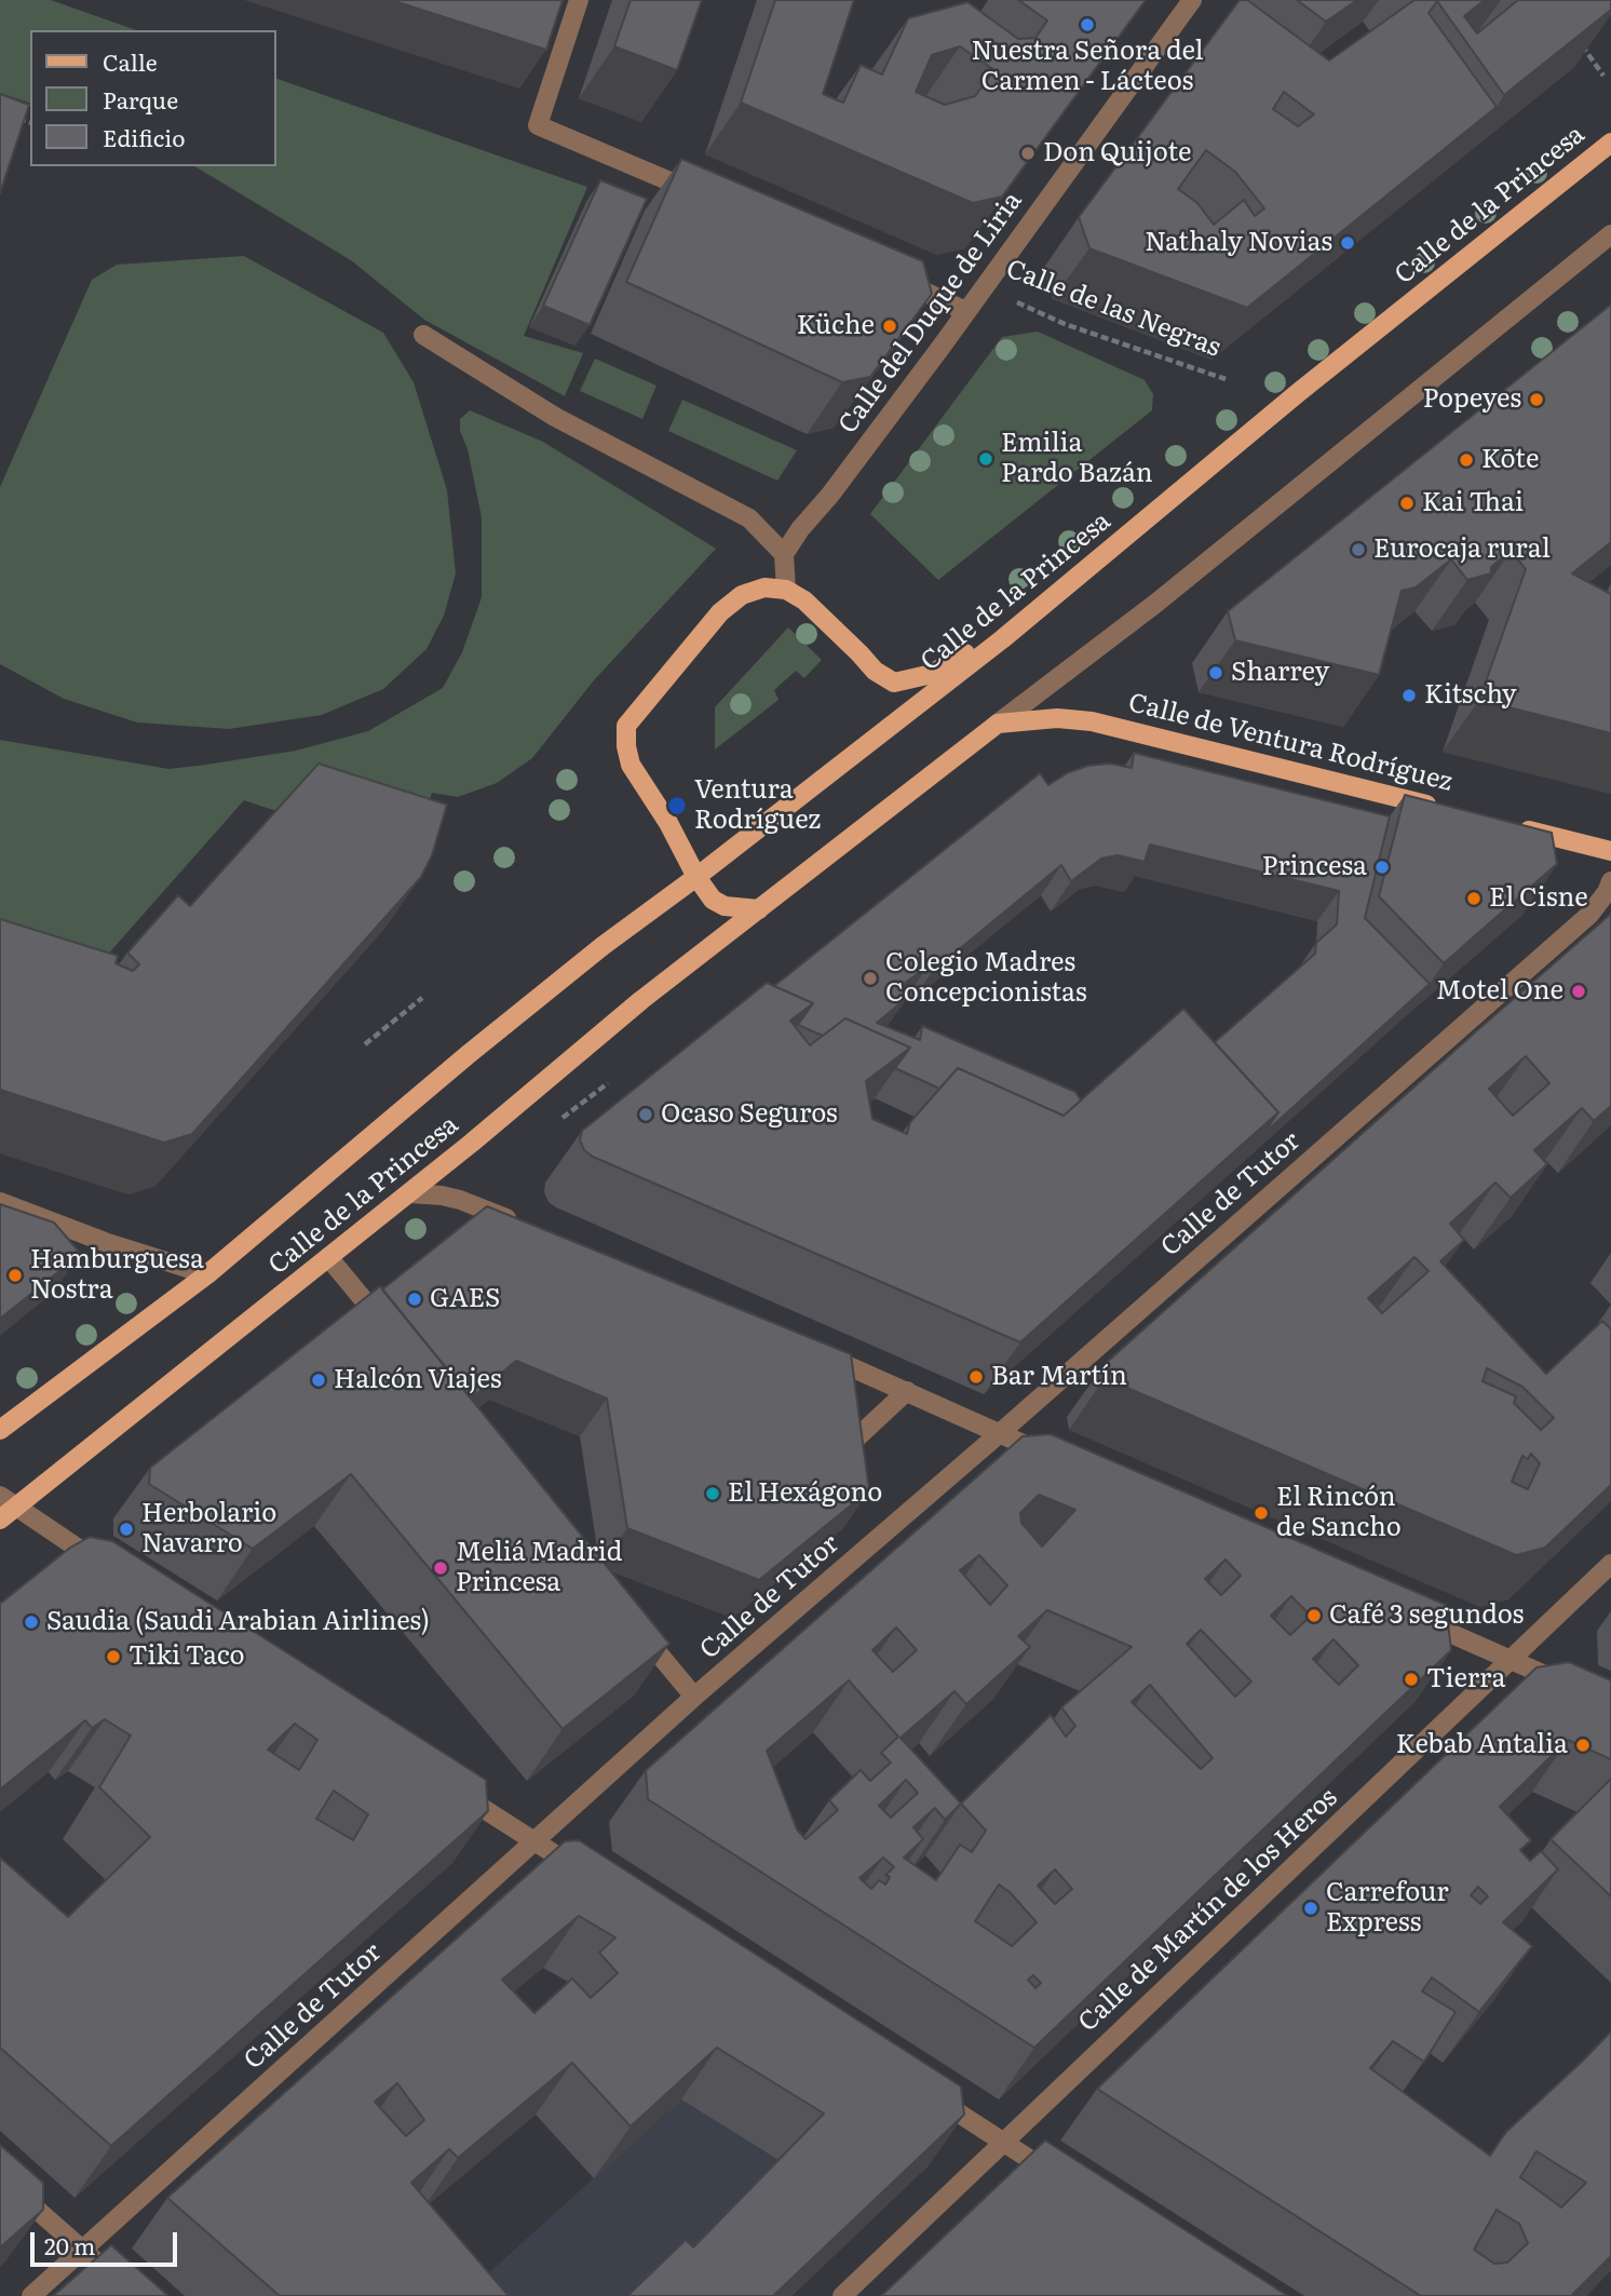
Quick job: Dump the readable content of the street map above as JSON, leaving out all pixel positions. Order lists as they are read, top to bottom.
{
  "streets": {
    "main road": ["Calle de la Princesa", "Calle de Ventura Rodríguez"],
    "street": ["Calle del Duque de Liria", "Calle de Tutor", "Calle de Martín de los Heros"],
    "path": ["Calle de las Negras"]
  },
  "crossings": [
    ["Calle de la Princesa", "Calle de Ventura Rodríguez"],
    ["Calle de las Negras", "Calle del Duque de Liria"]
  ],
  "places": [
    "Nuestra Señora del Carmen - Lácteos",
    "Don Quijote",
    "Nathaly Novias",
    "Küche",
    "Popeyes",
    "Emilia Pardo Bazán",
    "Kōte",
    "Kai Thai",
    "Eurocaja rural",
    "Sharrey",
    "Kitschy",
    "Ventura Rodríguez",
    "Princesa",
    "El Cisne",
    "Colegio Madres Concepcionistas",
    "Motel One",
    "Ocaso Seguros",
    "Hamburguesa Nostra",
    "GAES",
    "Bar Martín",
    "Halcón Viajes",
    "El Hexágono",
    "El Rincón de Sancho",
    "Herbolario Navarro",
    "Meliá Madrid Princesa",
    "Café 3 segundos",
    "Saudia (Saudi Arabian Airlines)",
    "Tiki Taco",
    "Tierra",
    "Kebab Antalia",
    "Carrefour Express"
  ],
  "legend": ["Calle", "Parque", "Edificio"],
  "scale_bar": "20 m"
}
